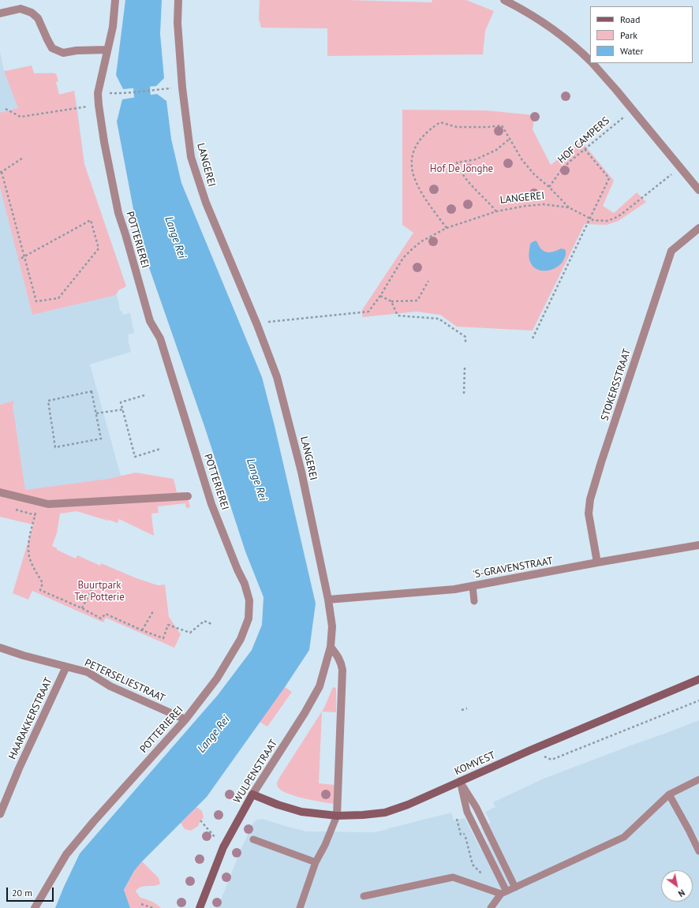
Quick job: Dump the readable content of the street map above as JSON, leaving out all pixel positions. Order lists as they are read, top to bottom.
{
  "streets": {
    "street": [
      "LANGEREI",
      "POTTERIEREI",
      "STOKERSSTRAAT",
      "'S-GRAVENSTRAAT",
      "PETERSELIESTRAAT",
      "HAARAKKERSTRAAT",
      "KOMVEST",
      "WULPENSTRAAT"
    ],
    "path": ["HOF CAMPERS"]
  },
  "crossings": [
    ["LANGEREI", "'S-GRAVENSTRAAT"],
    ["LANGEREI", "WULPENSTRAAT"],
    ["POTTERIEREI", "PETERSELIESTRAAT"],
    ["STOKERSSTRAAT", "'S-GRAVENSTRAAT"],
    ["'S-GRAVENSTRAAT", "WULPENSTRAAT"],
    ["PETERSELIESTRAAT", "HAARAKKERSTRAAT"],
    ["KOMVEST", "WULPENSTRAAT"]
  ],
  "water": ["Lange Rei"],
  "parks": ["Hof De Jonghe", "Buurtpark Ter Potterie"],
  "legend": ["Road", "Park", "Water"],
  "scale_bar": "20 m",
  "north": "bottom right"
}
